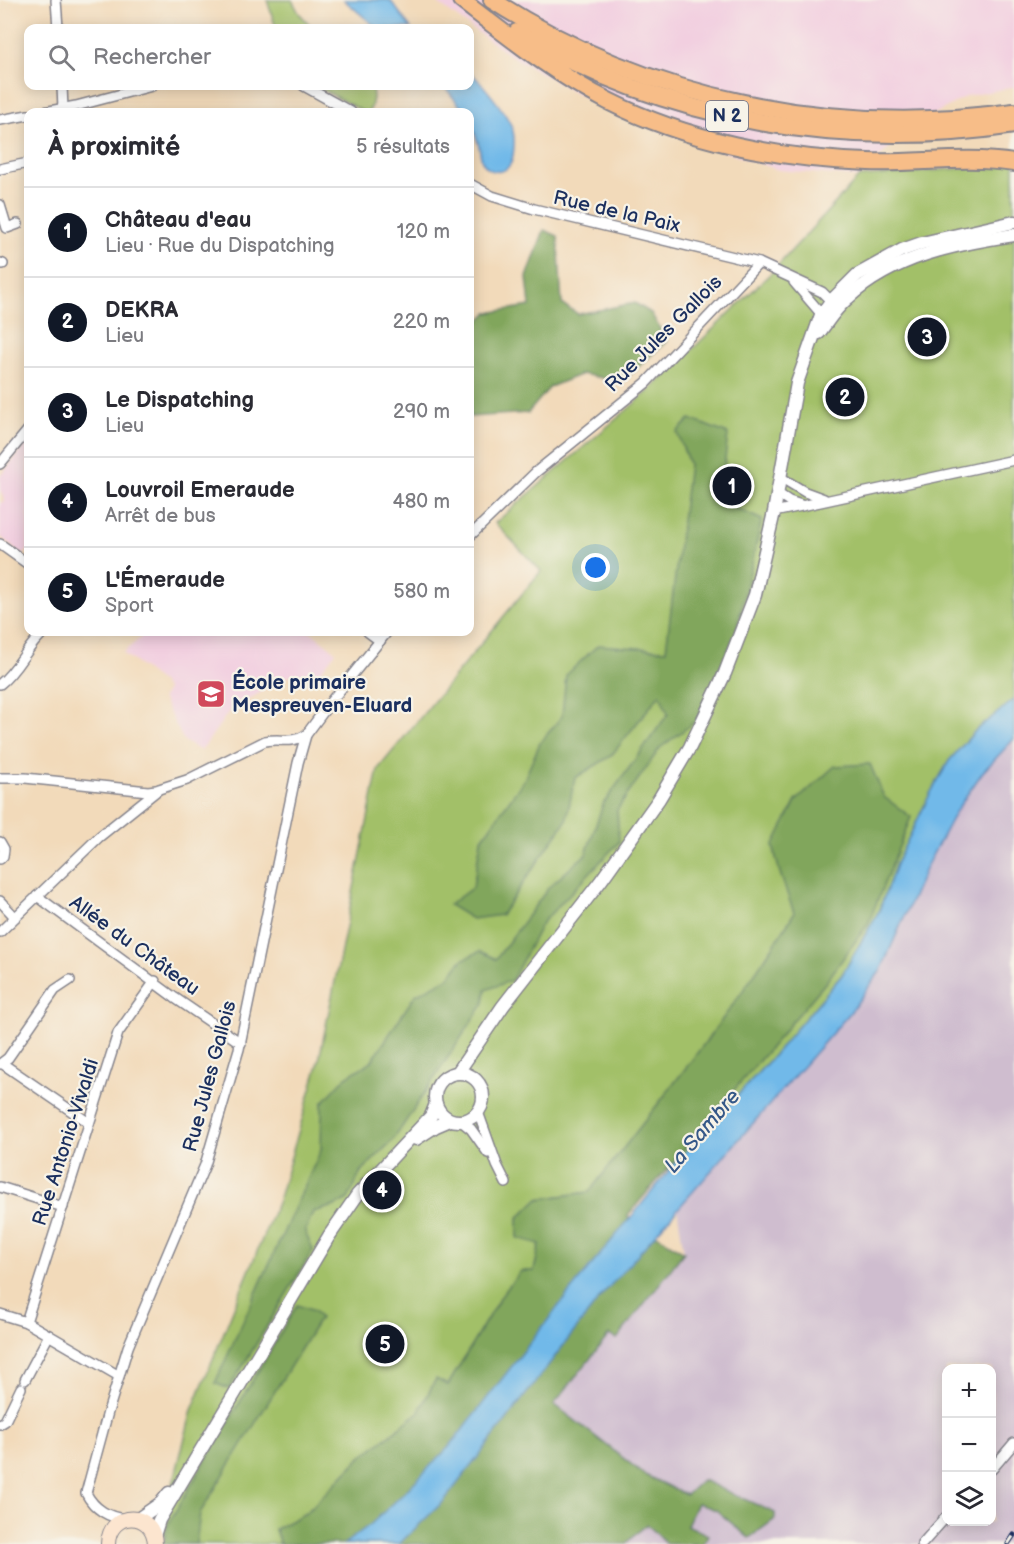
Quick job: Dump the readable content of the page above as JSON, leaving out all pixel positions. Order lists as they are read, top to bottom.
{
  "streets": {
    "highway": ["N 2"],
    "street": [
      "Rue de la Paix",
      "Rue Jules Gallois",
      "Allée du Château",
      "Rue Antonio-Vivaldi"
    ]
  },
  "crossings": [
    ["Rue de la Paix", "Rue Jules Gallois"],
    ["Rue Jules Gallois", "Allée du Château"],
    ["Allée du Château", "Rue Antonio-Vivaldi"]
  ],
  "water": ["La Sambre"],
  "places": {
    "school or university": ["École primaire Mespreuven-Eluard"]
  },
  "page": {
    "search": "Rechercher",
    "heading": ["À proximité", "5 résultats"],
    "list": [
      {
        "mark": "1",
        "name": "Château d'eau",
        "note": "Lieu · Rue du Dispatching",
        "value": "120 m"
      },
      {
        "mark": "2",
        "name": "DEKRA",
        "note": "Lieu",
        "value": "220 m"
      },
      {
        "mark": "3",
        "name": "Le Dispatching",
        "note": "Lieu",
        "value": "290 m"
      },
      {
        "mark": "4",
        "name": "Louvroil Emeraude",
        "note": "Arrêt de bus",
        "value": "480 m"
      },
      {
        "mark": "5",
        "name": "L'Émeraude",
        "note": "Sport",
        "value": "580 m"
      }
    ],
    "pins": [
      "3",
      "2",
      "1",
      "4",
      "5"
    ],
    "map_buttons": ["+", "−"]
  }
}
